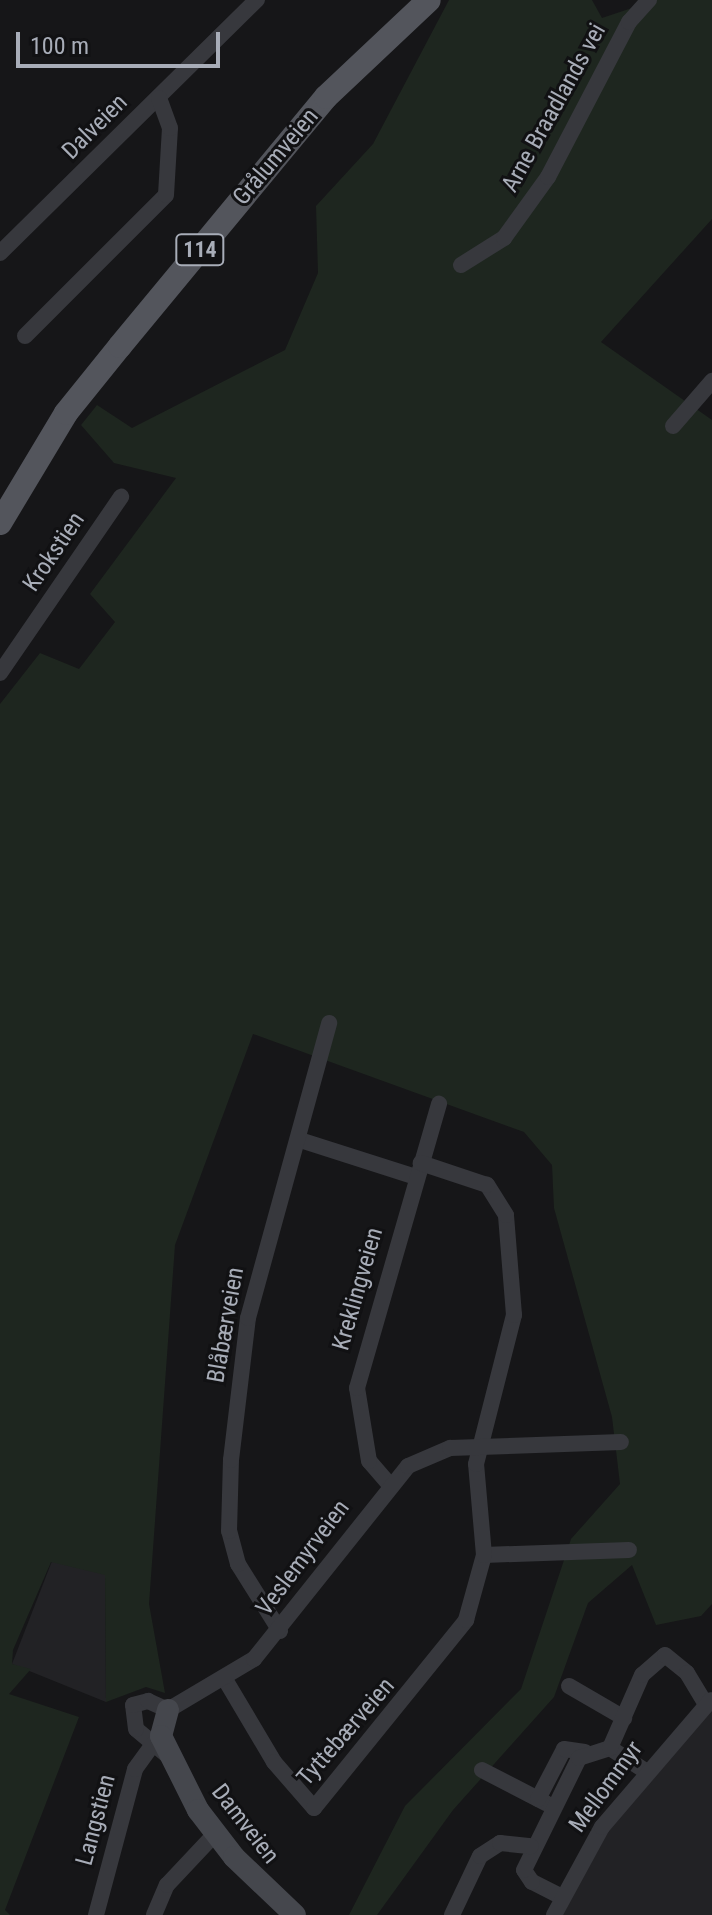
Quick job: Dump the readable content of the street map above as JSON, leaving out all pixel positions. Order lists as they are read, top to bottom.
{
  "streets": {
    "main road": ["Grålumveien", "114"],
    "street": [
      "Arne Braadlands vei",
      "Dalveien",
      "Krokstien",
      "Kreklingveien",
      "Blåbærveien",
      "Veslemyrveien",
      "Tyttebærveien",
      "Mellommyr",
      "Langstien",
      "Damveien"
    ]
  },
  "crossings": [
    ["Kreklingveien", "Veslemyrveien"],
    ["Kreklingveien", "Tyttebærveien"],
    ["Blåbærveien", "Veslemyrveien"],
    ["Blåbærveien", "Tyttebærveien"],
    ["Veslemyrveien", "Tyttebærveien"],
    ["Veslemyrveien", "Damveien"],
    ["Langstien", "Damveien"]
  ],
  "scale_bar": "100 m"
}
